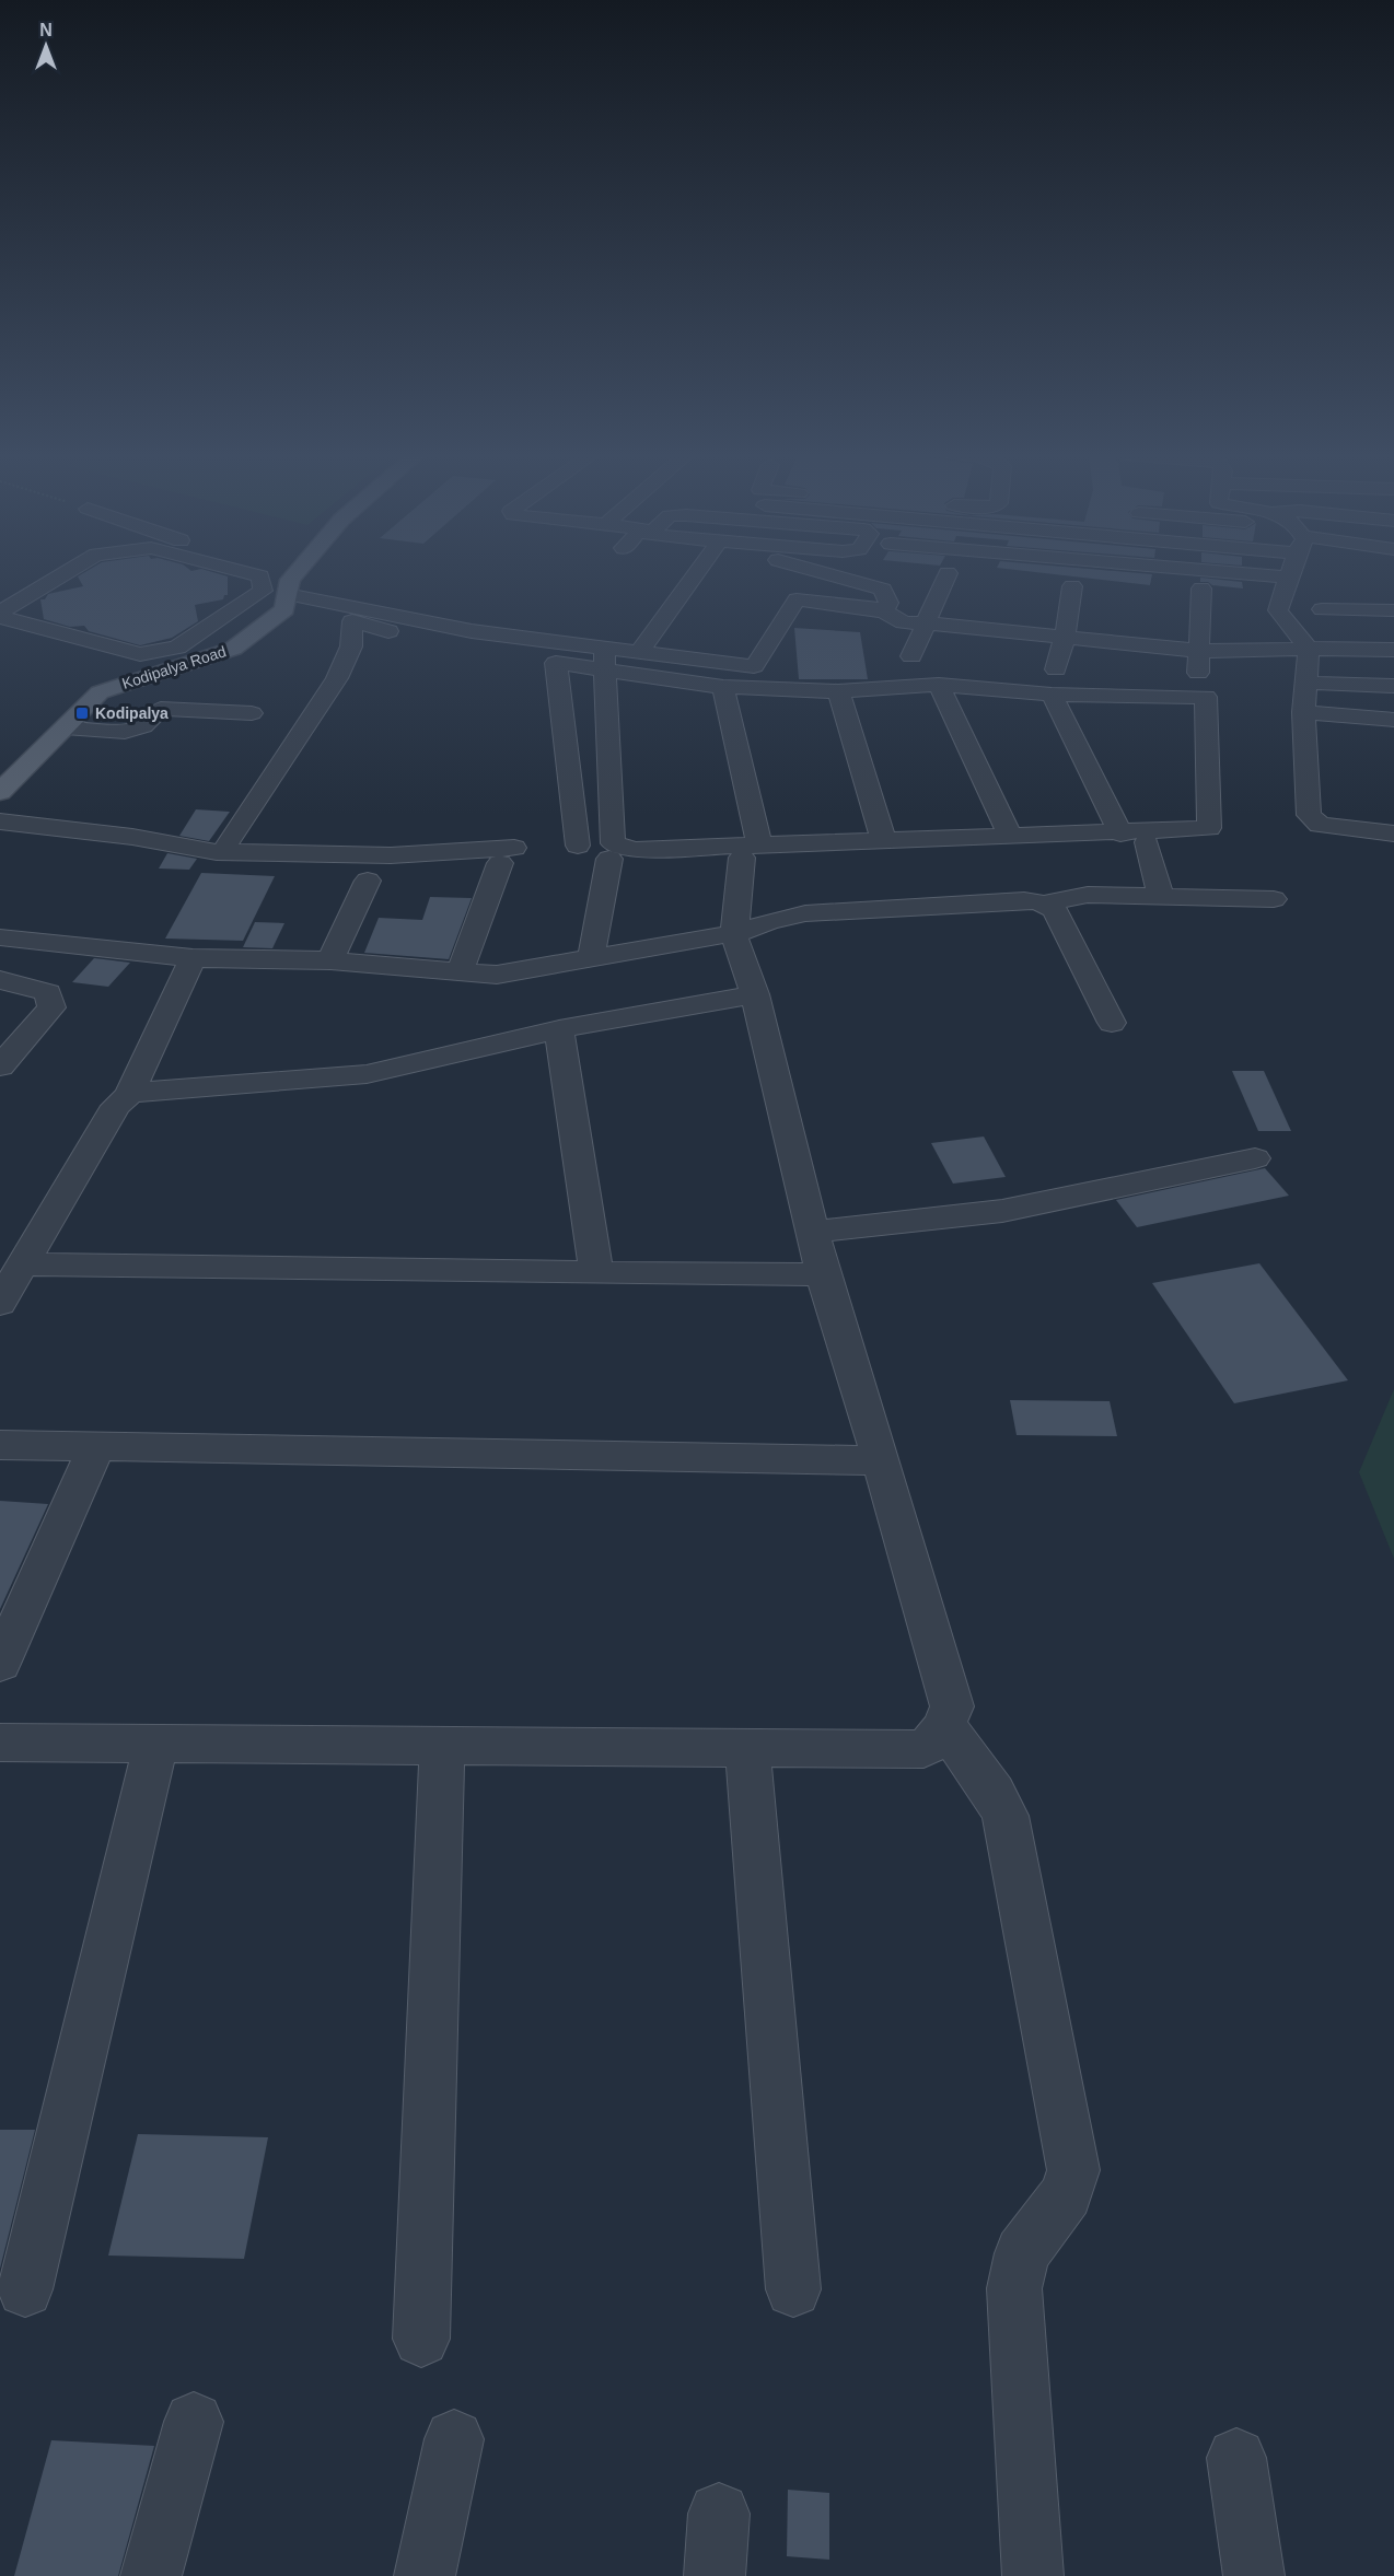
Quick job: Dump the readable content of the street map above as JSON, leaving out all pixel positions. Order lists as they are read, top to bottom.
{
  "streets": {
    "main road": ["Kodipalya Road"]
  },
  "places": {
    "transit": ["Kodipalya"]
  },
  "north": "top"
}
